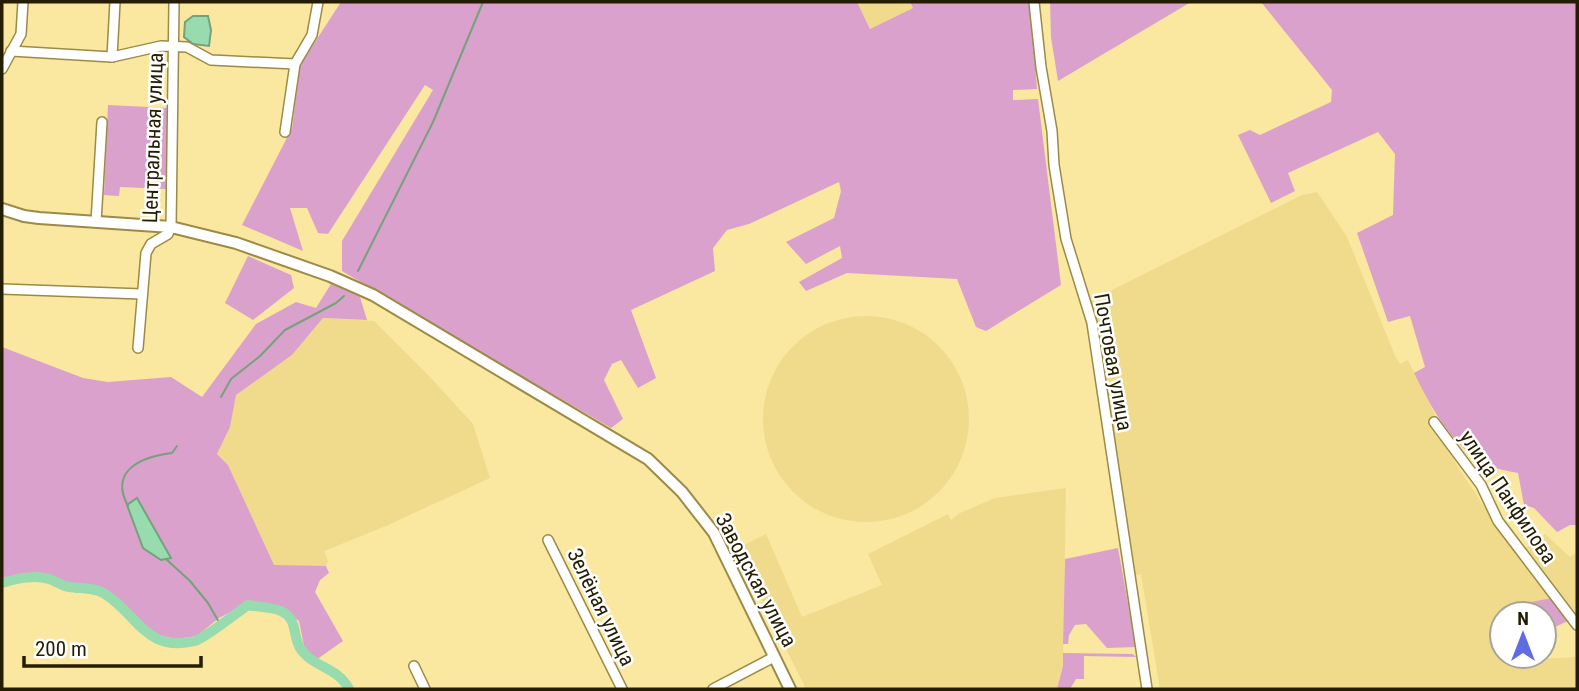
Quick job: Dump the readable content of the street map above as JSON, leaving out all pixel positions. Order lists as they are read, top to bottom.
{
  "streets": {
    "main road": ["Заводская улица"],
    "street": [
      "Центральная улица",
      "Почтовая улица",
      "улица Панфилова",
      "Зелёная улица"
    ]
  },
  "crossings": [
    ["Центральная улица", "Заводская улица"]
  ],
  "scale_bar": "200 m",
  "north": "top"
}
